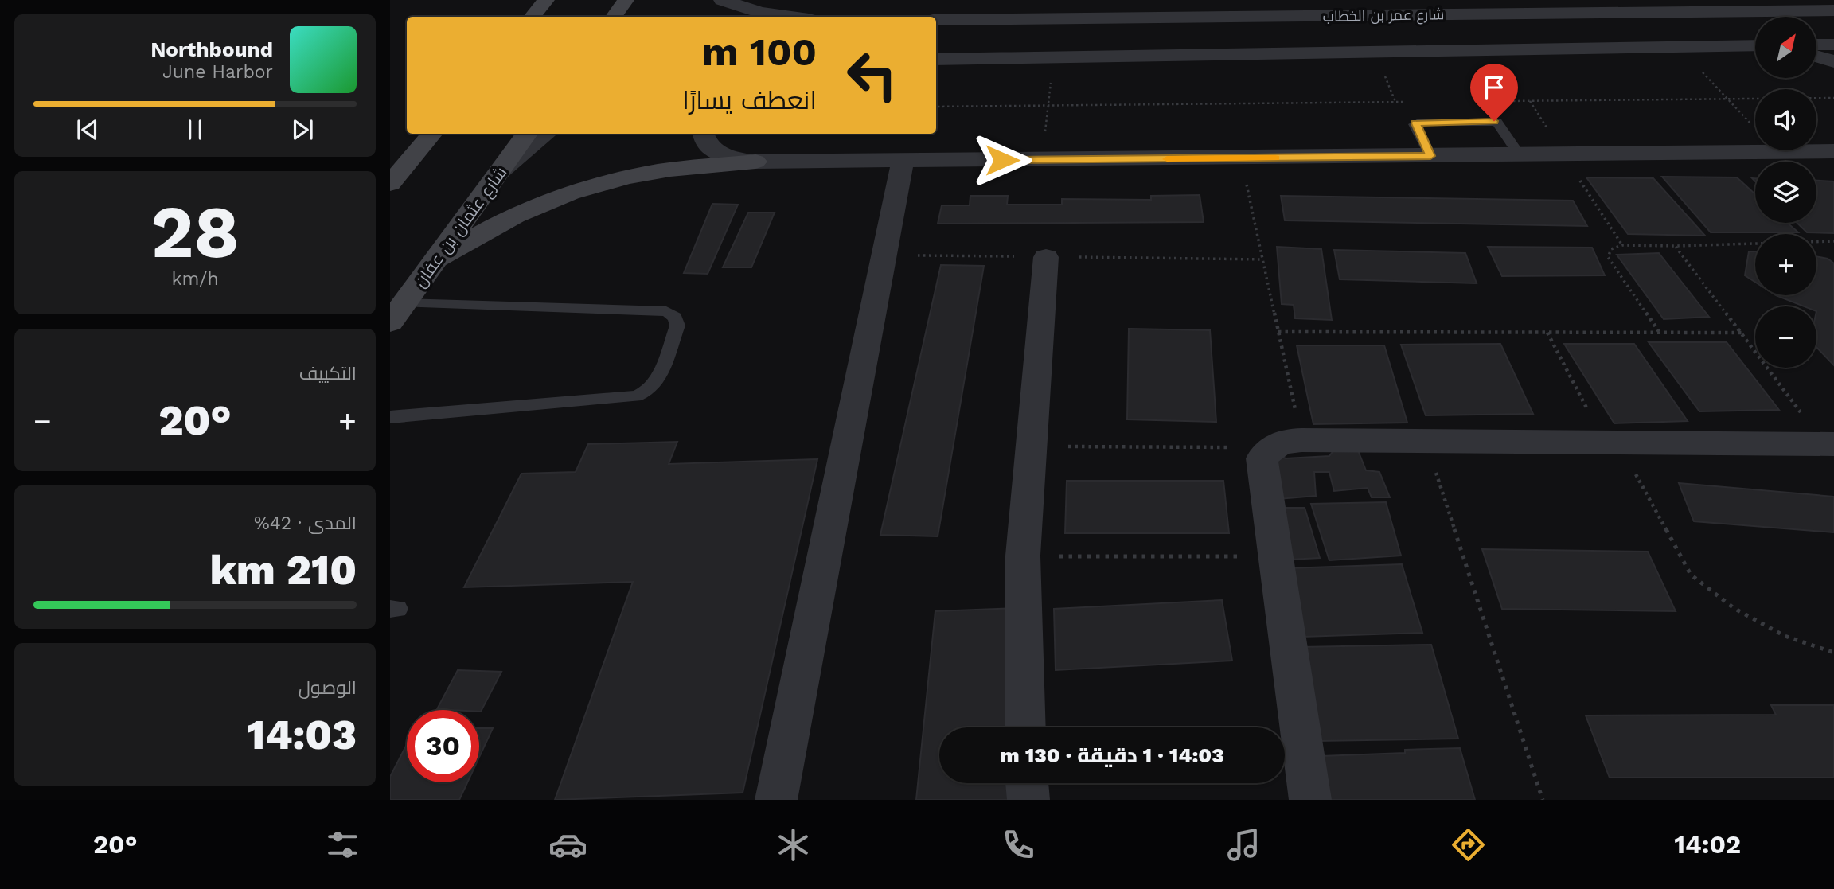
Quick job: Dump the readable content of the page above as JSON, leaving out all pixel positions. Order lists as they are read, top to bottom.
{
  "streets": {
    "main road": ["شارع عثمان بن عفان"],
    "street": ["شارع عمر بن الخطاب"]
  },
  "north": "top right",
  "page": {
    "map_buttons": ["+", "−"],
    "turn": ["100 m", "انعطف يسارًا"],
    "song": ["Northbound", "June Harbor"],
    "tile": [
      ["28", "km/h"],
      "التكييف",
      ["المدى · 42%", "210 km"],
      ["الوصول", "14:03"]
    ],
    "heat": ["−", "20°", "+"],
    "limit": "30",
    "trip": "14:03 · 1 دقيقة · 130 m",
    "tabs": ["14:02", "20°"]
  }
}
